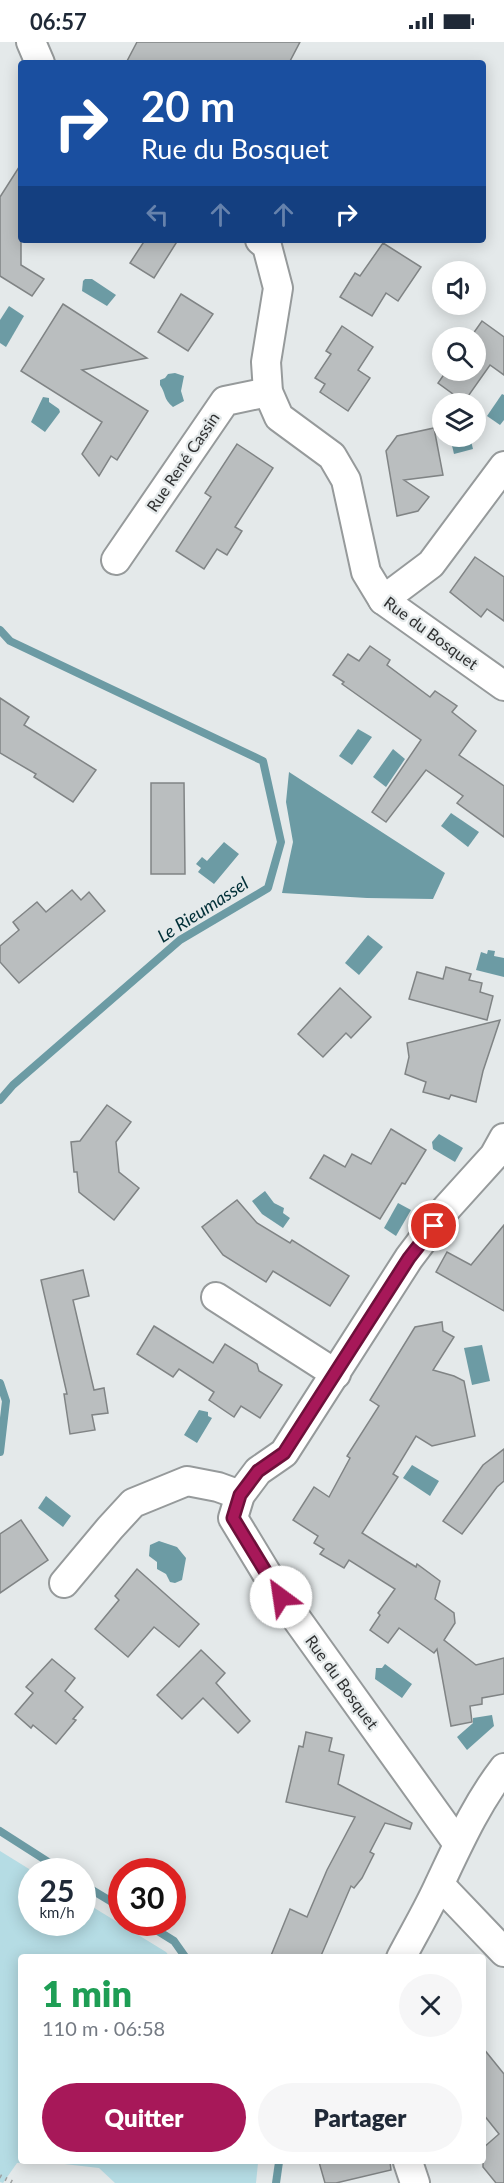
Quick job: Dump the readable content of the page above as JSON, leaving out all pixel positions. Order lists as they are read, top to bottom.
{
  "streets": {
    "street": ["Rue René Cassin", "Rue du Bosquet"]
  },
  "crossings": [
    ["Rue René Cassin", "Rue du Bosquet"]
  ],
  "water": ["Le Rieumassel"],
  "page": {
    "status": "06:57",
    "turn": ["20 m", "Rue du Bosquet"],
    "speed": "25 km/h",
    "limit": "30",
    "heading": ["1 min", "110 m · 06:58"],
    "buttons": ["Quitter", "Partager"]
  }
}
